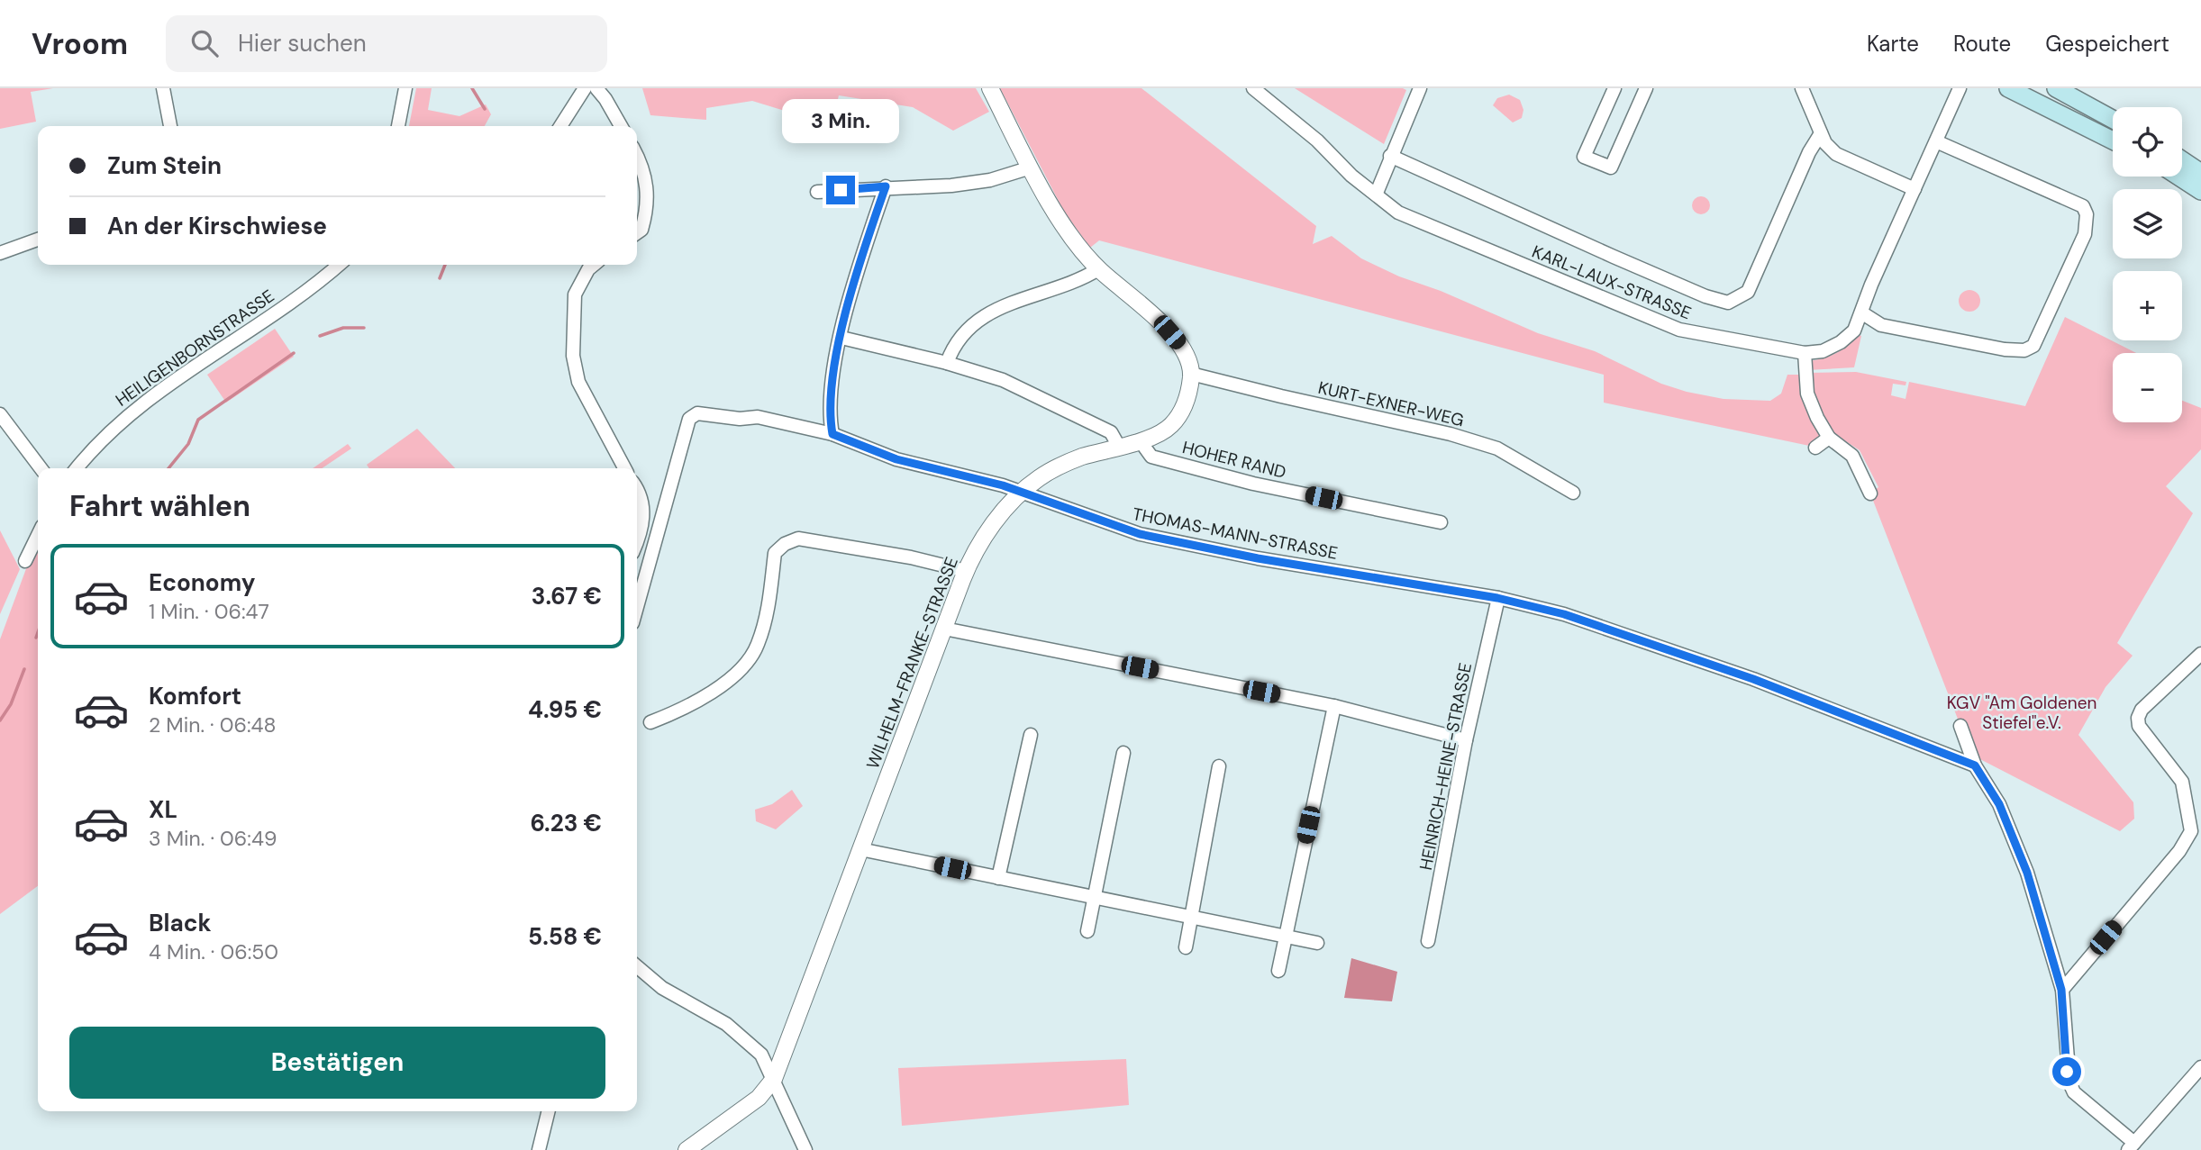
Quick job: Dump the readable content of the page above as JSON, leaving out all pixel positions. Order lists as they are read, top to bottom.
{
  "streets": {
    "street": [
      "KARL-LAUX-STRASSE",
      "HEILIGENBORNSTRASSE",
      "KURT-EXNER-WEG",
      "HOHER RAND",
      "THOMAS-MANN-STRASSE",
      "WILHELM-FRANKE-STRASSE",
      "HEINRICH-HEINE-STRASSE"
    ]
  },
  "crossings": [
    ["KURT-EXNER-WEG", "WILHELM-FRANKE-STRASSE"],
    ["HOHER RAND", "WILHELM-FRANKE-STRASSE"],
    ["THOMAS-MANN-STRASSE", "WILHELM-FRANKE-STRASSE"],
    ["THOMAS-MANN-STRASSE", "HEINRICH-HEINE-STRASSE"]
  ],
  "parks": ["KGV \"Am Goldenen Stiefel\"e.V."],
  "page": {
    "header": "Vroom",
    "search": "Hier suchen",
    "nav": ["Karte", "Route", "Gespeichert"],
    "bubble": "3 Min.",
    "map_buttons": ["+", "−"],
    "banner": ["Zum Stein", "An der Kirschwiese"],
    "heading": "Fahrt wählen",
    "list": [
      {
        "name": "Economy",
        "note": "1 Min. · 06:47",
        "value": "3.67 €"
      },
      {
        "name": "Komfort",
        "note": "2 Min. · 06:48",
        "value": "4.95 €"
      },
      {
        "name": "XL",
        "note": "3 Min. · 06:49",
        "value": "6.23 €"
      },
      {
        "name": "Black",
        "note": "4 Min. · 06:50",
        "value": "5.58 €"
      }
    ],
    "buttons": "Bestätigen"
  }
}
